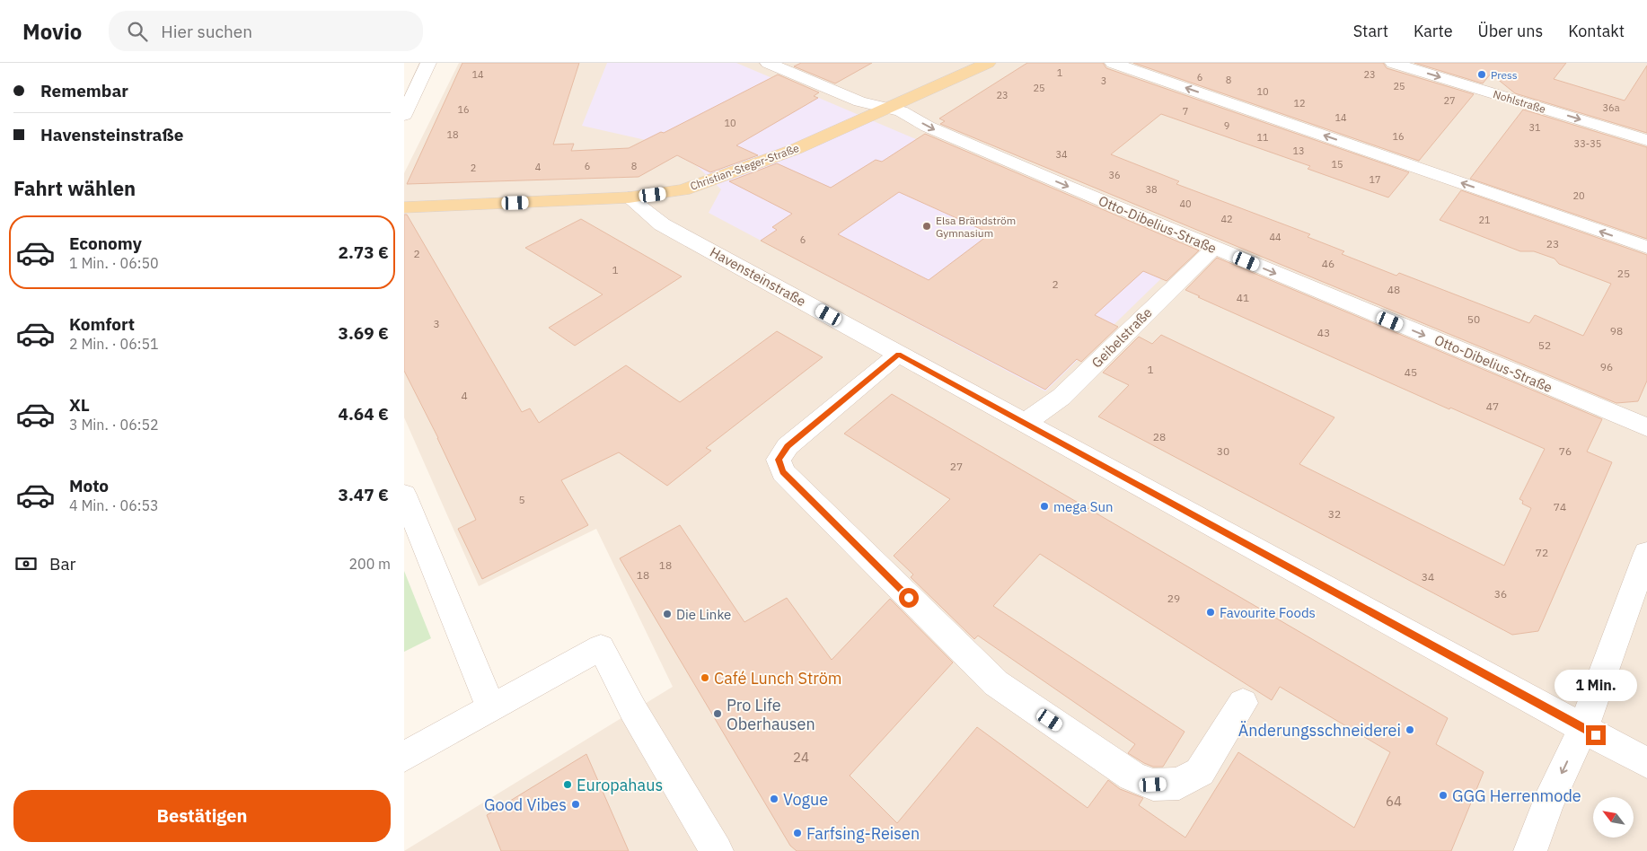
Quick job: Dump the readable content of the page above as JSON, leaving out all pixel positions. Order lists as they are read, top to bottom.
{
  "streets": {
    "main road": ["Christian-Steger-Straße"],
    "street": [
      "Nohlstraße",
      "Otto-Dibelius-Straße",
      "Havensteinstraße",
      "Geibelstraße"
    ]
  },
  "crossings": [
    ["Christian-Steger-Straße", "Otto-Dibelius-Straße"],
    ["Christian-Steger-Straße", "Havensteinstraße"],
    ["Otto-Dibelius-Straße", "Geibelstraße"],
    ["Havensteinstraße", "Geibelstraße"]
  ],
  "places": [
    "Press",
    "Elsa Brändström Gymnasium",
    "mega Sun",
    "Favourite Foods",
    "Die Linke",
    "Café Lunch Ström",
    "Pro Life Oberhausen",
    "Änderungsschneiderei",
    "Europahaus",
    "GGG Herrenmode",
    "Vogue",
    "Good Vibes",
    "Farfsing-Reisen"
  ],
  "house_numbers": [
    "1",
    "14",
    "23",
    "6",
    "8",
    "3",
    "25",
    "25",
    "10",
    "23",
    "27",
    "12",
    "36a",
    "16",
    "7",
    "14",
    "10",
    "9",
    "31",
    "18",
    "16",
    "11",
    "33-35",
    "13",
    "34",
    "15",
    "6",
    "8",
    "4",
    "2",
    "36",
    "17",
    "38",
    "20",
    "40",
    "42",
    "21",
    "44",
    "6",
    "23",
    "2",
    "46",
    "1",
    "25",
    "2",
    "48",
    "41",
    "50",
    "3",
    "98",
    "43",
    "52",
    "96",
    "1",
    "45",
    "4",
    "47",
    "28",
    "30",
    "76",
    "27",
    "5",
    "74",
    "32",
    "72",
    "18",
    "18",
    "34",
    "36",
    "29",
    "24",
    "64"
  ],
  "north": "top left",
  "page": {
    "header": "Movio",
    "search": "Hier suchen",
    "nav": [
      "Start",
      "Karte",
      "Über uns",
      "Kontakt"
    ],
    "banner": ["Remembar", "Havensteinstraße"],
    "heading": "Fahrt wählen",
    "list": [
      {
        "name": "Economy",
        "note": "1 Min. · 06:50",
        "value": "2.73 €"
      },
      {
        "name": "Komfort",
        "note": "2 Min. · 06:51",
        "value": "3.69 €"
      },
      {
        "name": "XL",
        "note": "3 Min. · 06:52",
        "value": "4.64 €"
      },
      {
        "name": "Moto",
        "note": "4 Min. · 06:53",
        "value": "3.47 €"
      }
    ],
    "pay": ["Bar", "200 m"],
    "bubble": "1 Min.",
    "buttons": "Bestätigen"
  }
}
